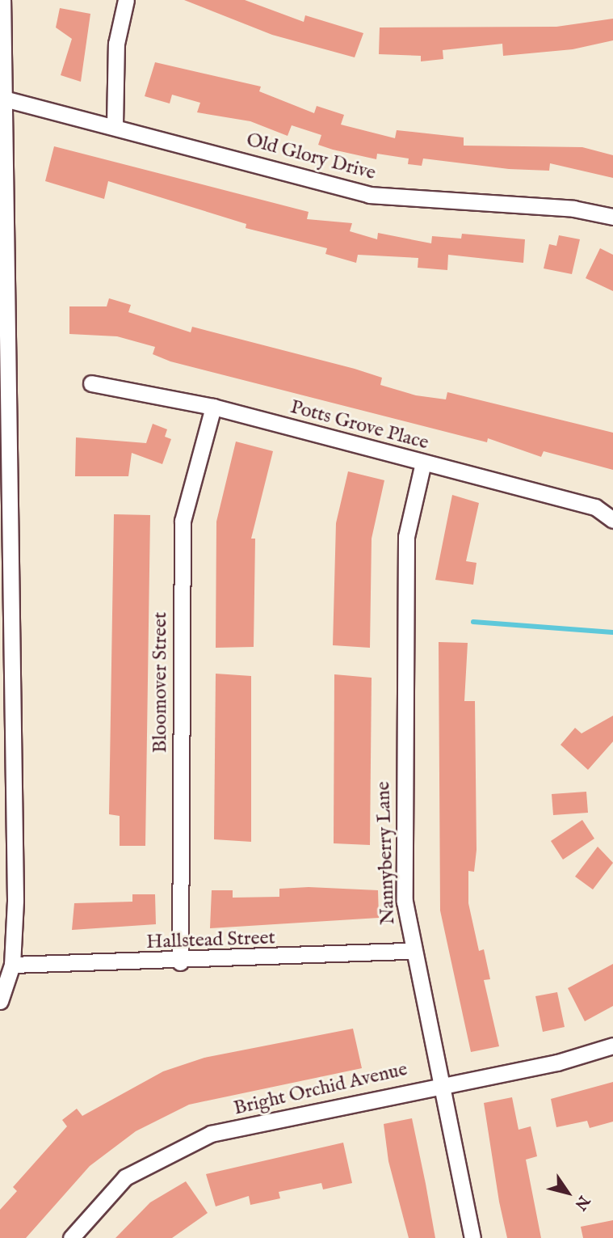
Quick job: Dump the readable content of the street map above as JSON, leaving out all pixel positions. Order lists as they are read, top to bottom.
{
  "streets": {
    "street": [
      "Old Glory Drive",
      "Potts Grove Place",
      "Bloomover Street",
      "Nannyberry Lane",
      "Hallstead Street",
      "Bright Orchid Avenue"
    ]
  },
  "crossings": [
    ["Potts Grove Place", "Bloomover Street"],
    ["Potts Grove Place", "Nannyberry Lane"],
    ["Bloomover Street", "Hallstead Street"],
    ["Nannyberry Lane", "Hallstead Street"],
    ["Nannyberry Lane", "Bright Orchid Avenue"]
  ],
  "north": "bottom right"
}
